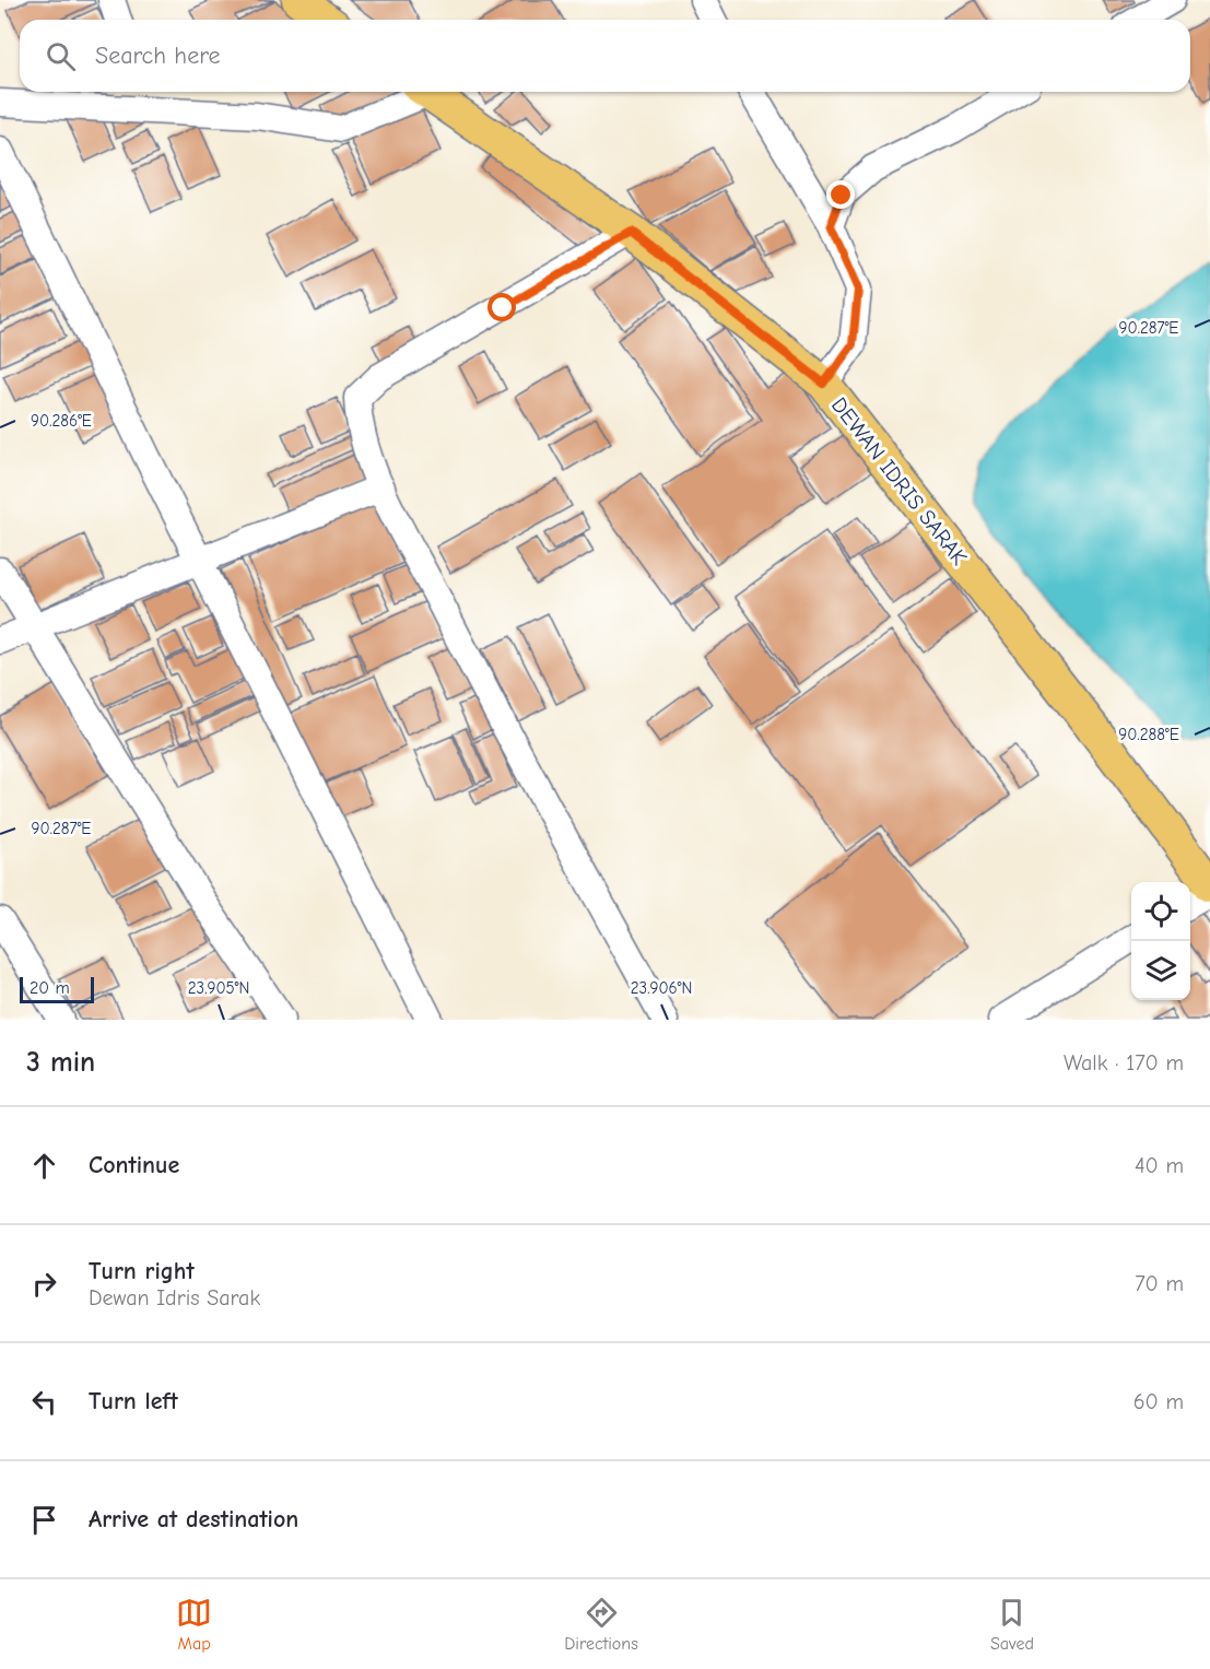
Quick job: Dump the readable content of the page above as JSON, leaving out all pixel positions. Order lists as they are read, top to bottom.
{
  "streets": {
    "main road": ["DEWAN IDRIS SARAK"]
  },
  "scale_bar": "20 m",
  "page": {
    "search": "Search here",
    "scale": "20 m",
    "heading": ["3 min", "Walk · 170 m"],
    "list": [
      ["Continue", "40 m"],
      ["Turn right", "Dewan Idris Sarak", "70 m"],
      ["Turn left", "60 m"],
      "Arrive at destination"
    ],
    "nav": ["Map", "Directions", "Saved"]
  },
  "coordinates": [
    "90.287°E",
    "90.286°E",
    "90.288°E",
    "23.905°N",
    "23.906°N"
  ]
}
